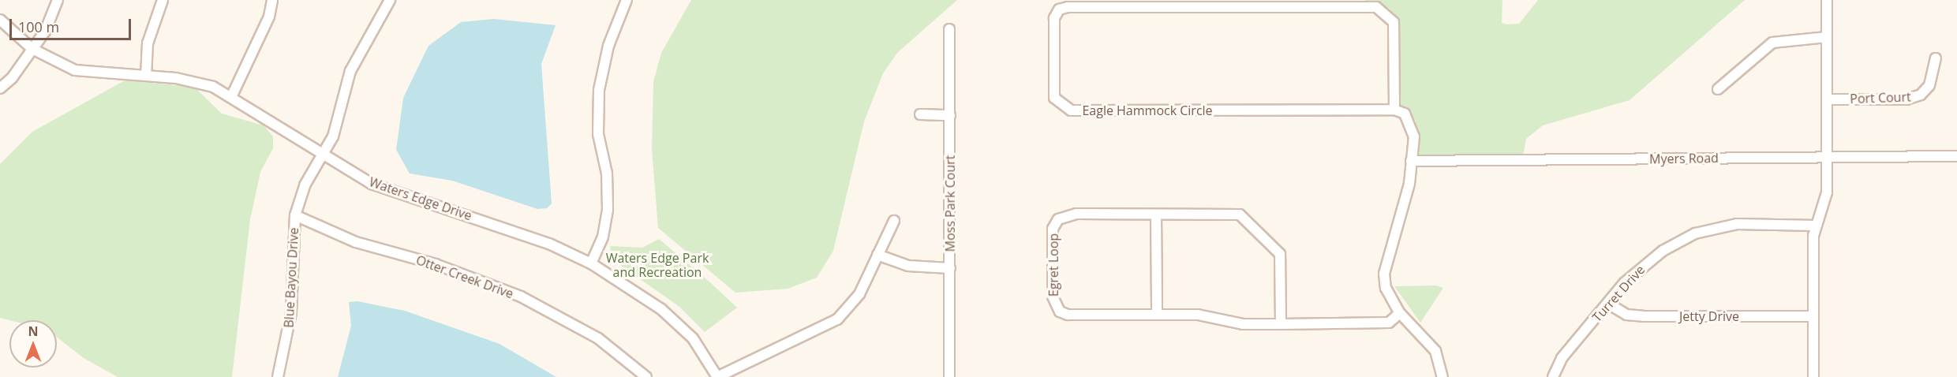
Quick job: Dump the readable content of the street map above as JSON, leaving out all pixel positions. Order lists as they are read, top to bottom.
{
  "streets": {
    "street": [
      "Port Court",
      "Eagle Hammock Circle",
      "Myers Road",
      "Waters Edge Drive",
      "Moss Park Court",
      "Egret Loop",
      "Otter Creek Drive",
      "Blue Bayou Drive",
      "Turret Drive",
      "Jetty Drive"
    ]
  },
  "crossings": [
    ["Waters Edge Drive", "Blue Bayou Drive"],
    ["Otter Creek Drive", "Blue Bayou Drive"],
    ["Turret Drive", "Jetty Drive"]
  ],
  "parks": ["Waters Edge Park and Recreation"],
  "scale_bar": "100 m",
  "north": "top"
}
